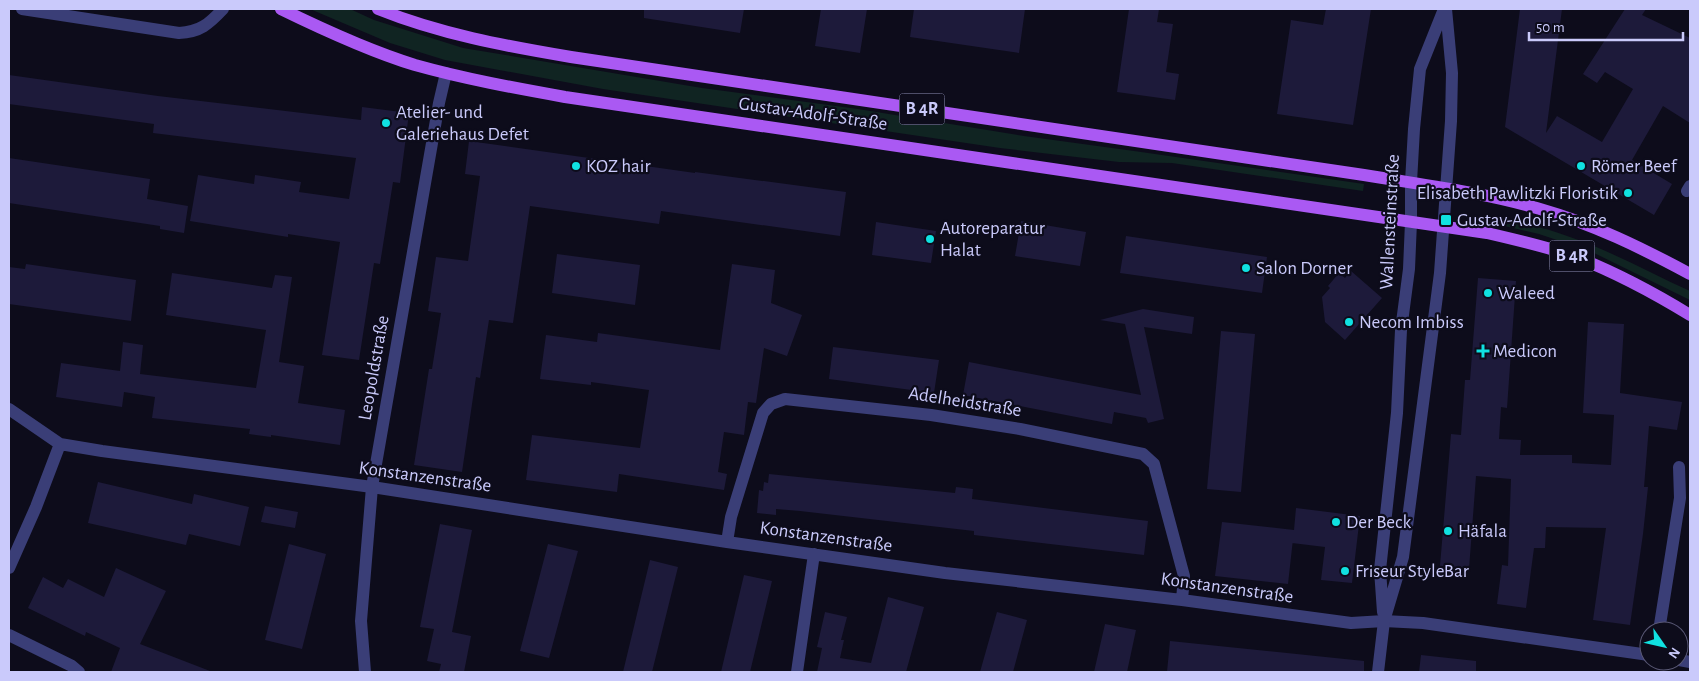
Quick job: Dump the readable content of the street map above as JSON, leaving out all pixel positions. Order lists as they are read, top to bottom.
{
  "streets": {
    "main road": ["B 4R", "Gustav-Adolf-Straße"],
    "street": [
      "Wallensteinstraße",
      "Leopoldstraße",
      "Adelheidstraße",
      "Konstanzenstraße"
    ]
  },
  "crossings": [
    ["B 4R", "Gustav-Adolf-Straße"],
    ["B 4R", "Wallensteinstraße"],
    ["Gustav-Adolf-Straße", "Wallensteinstraße"],
    ["Gustav-Adolf-Straße", "Leopoldstraße"],
    ["Wallensteinstraße", "Konstanzenstraße"],
    ["Leopoldstraße", "Konstanzenstraße"],
    ["Adelheidstraße", "Konstanzenstraße"]
  ],
  "places": {
    "other": [
      "Atelier- und Galeriehaus Defet",
      "KOZ hair",
      "Römer Beef",
      "Elisabeth Pawlitzki Floristik",
      "Autoreparatur Halat",
      "Salon Dorner",
      "Waleed",
      "Necom Imbiss",
      "Der Beck",
      "Häfala",
      "Friseur StyleBar"
    ],
    "transit": ["Gustav-Adolf-Straße"],
    "health": ["Medicon"]
  },
  "scale_bar": "50 m",
  "north": "bottom right"
}
